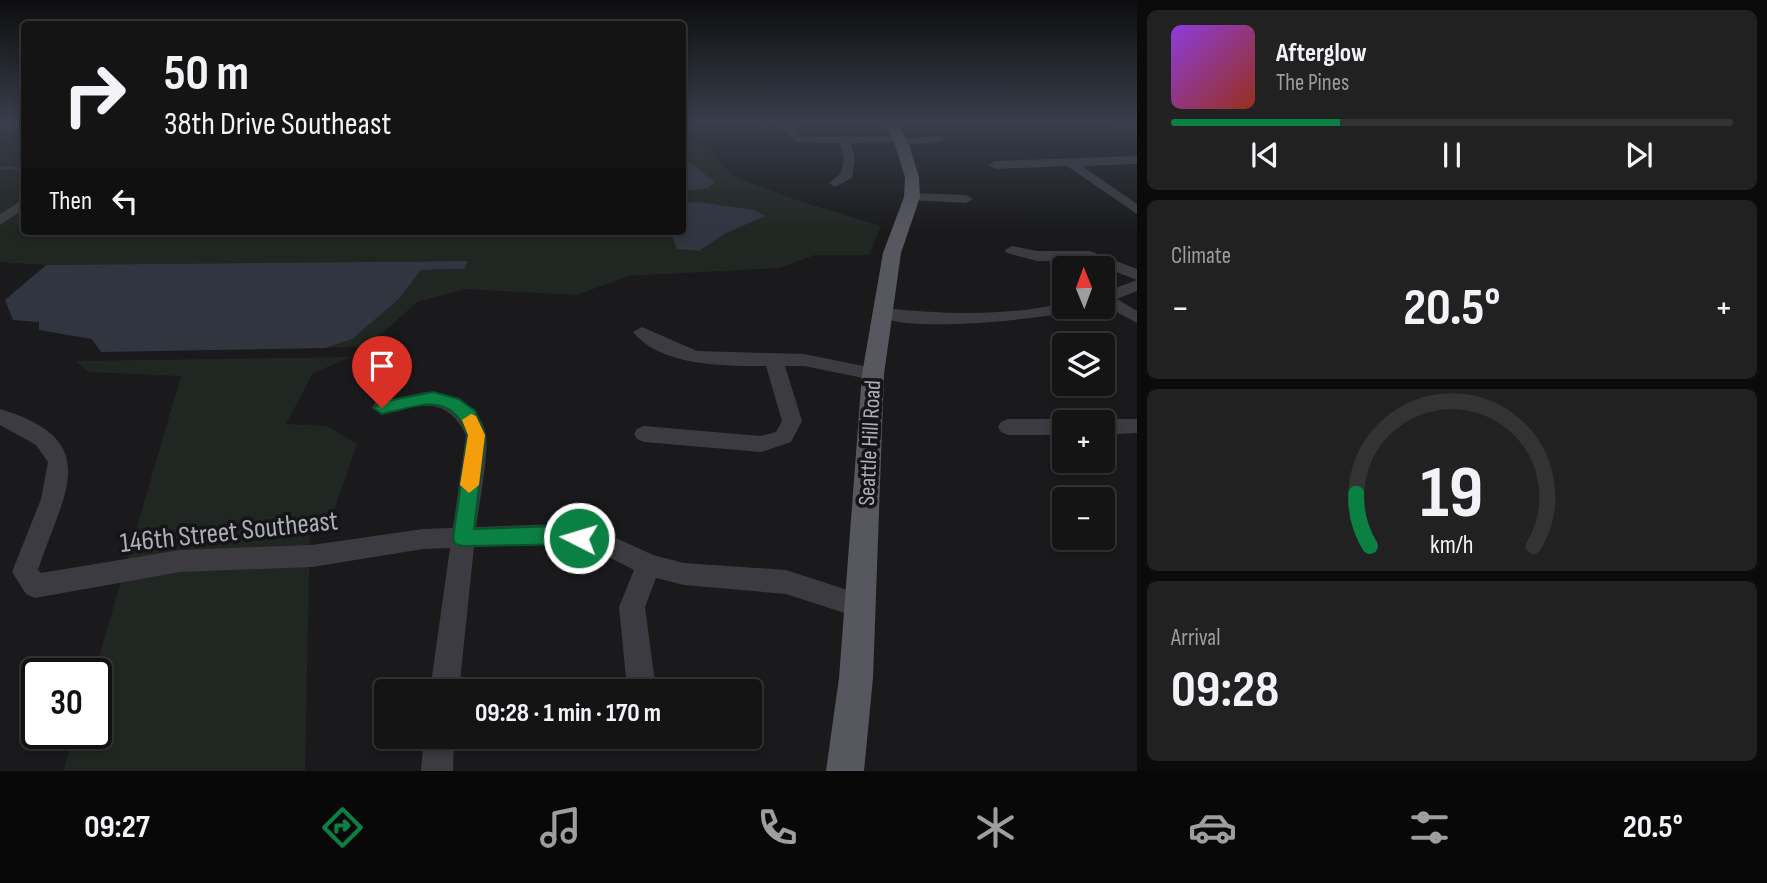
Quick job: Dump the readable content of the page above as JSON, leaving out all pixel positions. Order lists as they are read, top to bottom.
{
  "streets": {
    "main road": ["Seattle Hill Road"],
    "street": ["146th Street Southeast"]
  },
  "crossings": [
    ["Seattle Hill Road", "146th Street Southeast"]
  ],
  "north": "top",
  "page": {
    "turn": ["50 m", "38th Drive Southeast"],
    "song": ["Afterglow", "The Pines"],
    "then": "Then",
    "tile": [
      "Climate",
      ["Arrival", "09:28"]
    ],
    "map_buttons": ["+", "−"],
    "heat": ["−", "20.5°", "+"],
    "limit": "30",
    "trip": "09:28 · 1 min · 170 m",
    "tabs": ["09:27", "20.5°"],
    "gauge": ["19", "km/h"]
  }
}
